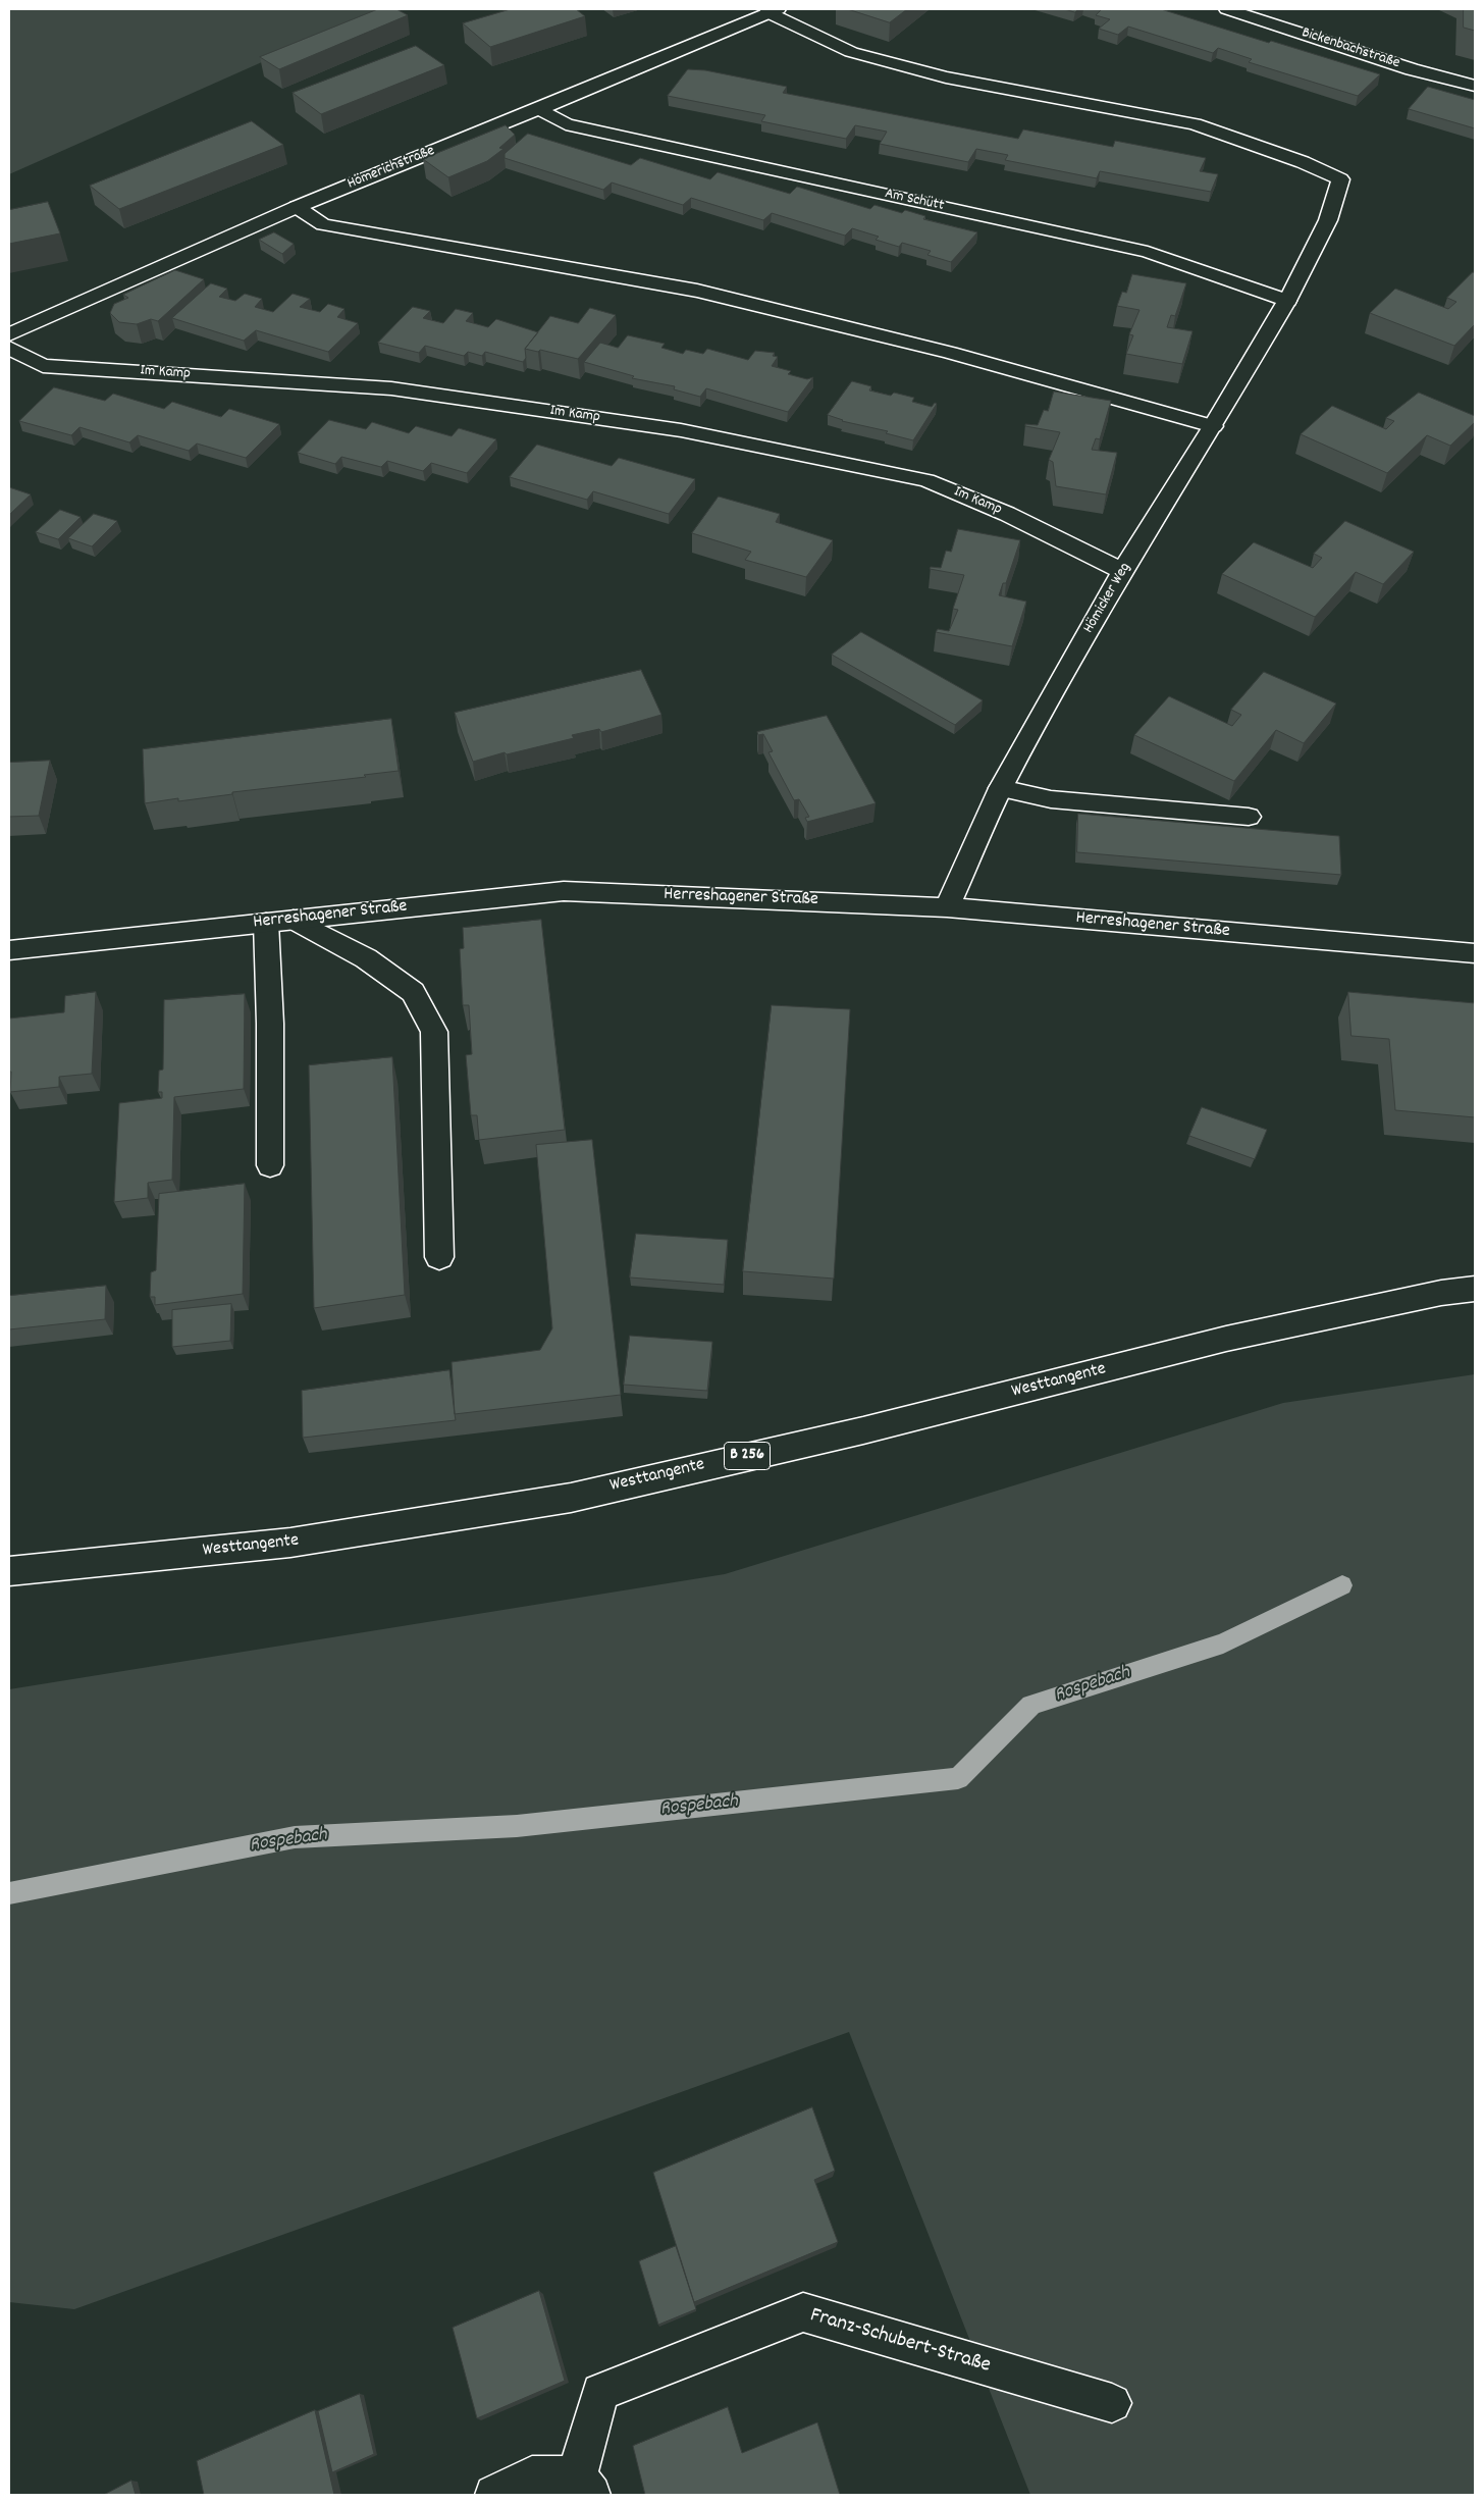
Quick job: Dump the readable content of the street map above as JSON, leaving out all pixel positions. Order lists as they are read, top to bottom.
{
  "streets": {
    "street": [
      "Bickenbachstraße",
      "Hömerichstraße",
      "Am Schütt",
      "Im Kamp",
      "Hömicker Weg",
      "Herreshagener Straße",
      "Westtangente",
      "B 256",
      "Franz-Schubert-Straße"
    ]
  },
  "crossings": [
    ["Hömerichstraße", "Am Schütt"],
    ["Hömerichstraße", "Hömicker Weg"],
    ["Am Schütt", "Hömicker Weg"],
    ["Im Kamp", "Hömicker Weg"],
    ["Hömicker Weg", "Herreshagener Straße"]
  ],
  "water": ["Rospebach"]
}
